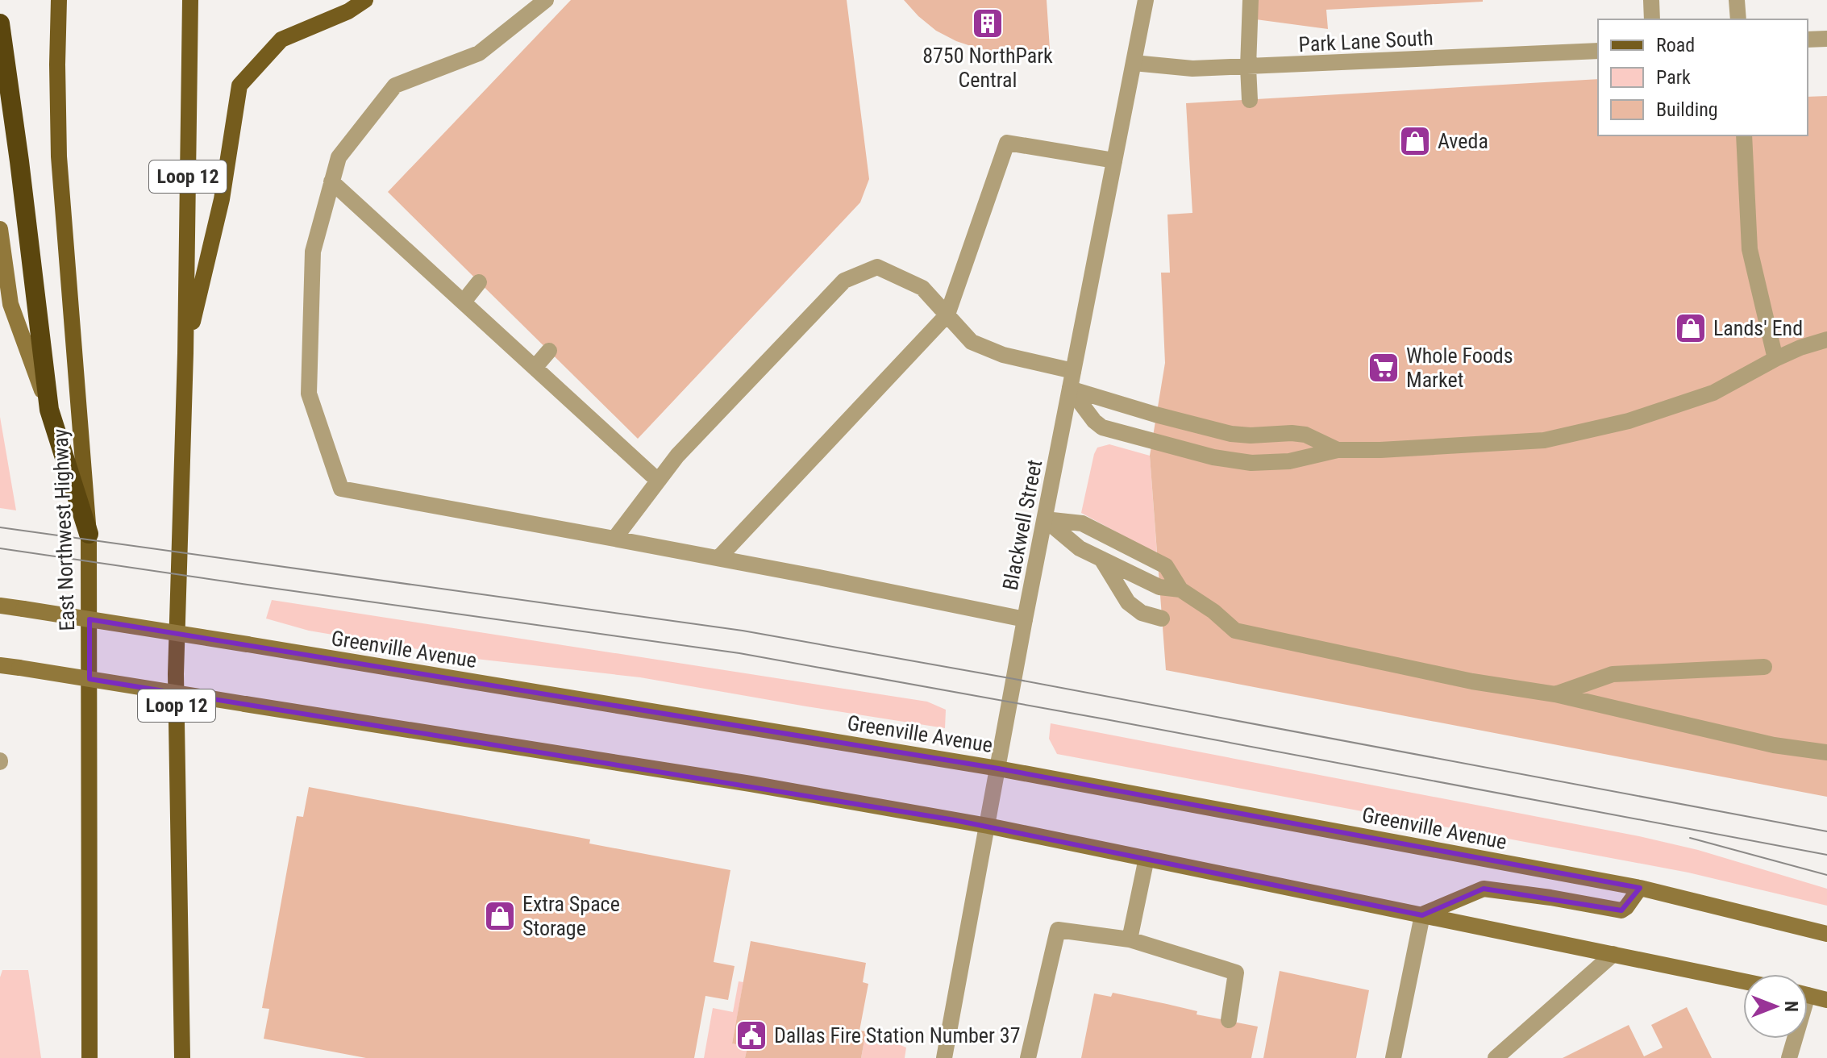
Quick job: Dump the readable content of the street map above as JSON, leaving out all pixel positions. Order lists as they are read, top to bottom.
{
  "streets": {
    "main road": ["Loop 12", "East Northwest Highway", "Greenville Avenue"],
    "street": ["Park Lane South", "Blackwell Street"]
  },
  "crossings": [
    ["Park Lane South", "Blackwell Street"],
    ["Blackwell Street", "Greenville Avenue"]
  ],
  "places": {
    "building": ["8750 NorthPark Central"],
    "shop": ["Aveda", "Lands' End", "Extra Space Storage"],
    "supermarket": ["Whole Foods Market"],
    "public building": ["Dallas Fire Station Number 37"]
  },
  "legend": ["Road", "Park", "Building"],
  "north": "right"
}
